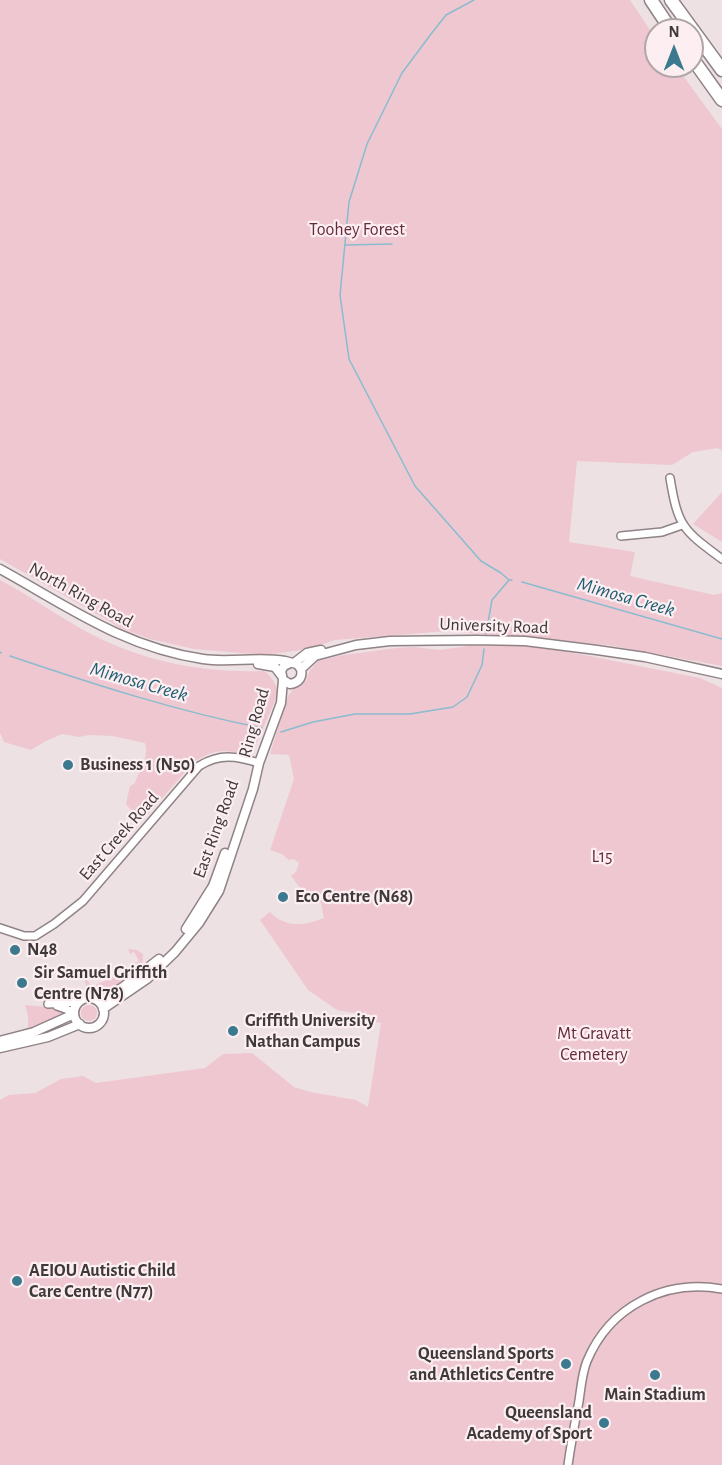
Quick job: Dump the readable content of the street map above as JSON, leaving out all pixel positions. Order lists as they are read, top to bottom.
{
  "streets": {
    "street": [
      "North Ring Road",
      "University Road",
      "Ring Road",
      "East Ring Road",
      "East Creek Road"
    ]
  },
  "crossings": [
    ["North Ring Road", "University Road"],
    ["North Ring Road", "Ring Road"],
    ["University Road", "Ring Road"],
    ["Ring Road", "East Ring Road"],
    ["Ring Road", "East Creek Road"],
    ["East Ring Road", "East Creek Road"]
  ],
  "water": ["Mimosa Creek"],
  "parks": ["Toohey Forest", "L15", "Mt Gravatt Cemetery"],
  "places": [
    "Business 1 (N50)",
    "Eco Centre (N68)",
    "N48",
    "Sir Samuel Griffith Centre (N78)",
    "Griffith University Nathan Campus",
    "AEIOU Autistic Child Care Centre (N77)",
    "Queensland Sports and Athletics Centre",
    "Main Stadium",
    "Queensland Academy of Sport"
  ],
  "north": "top"
}
